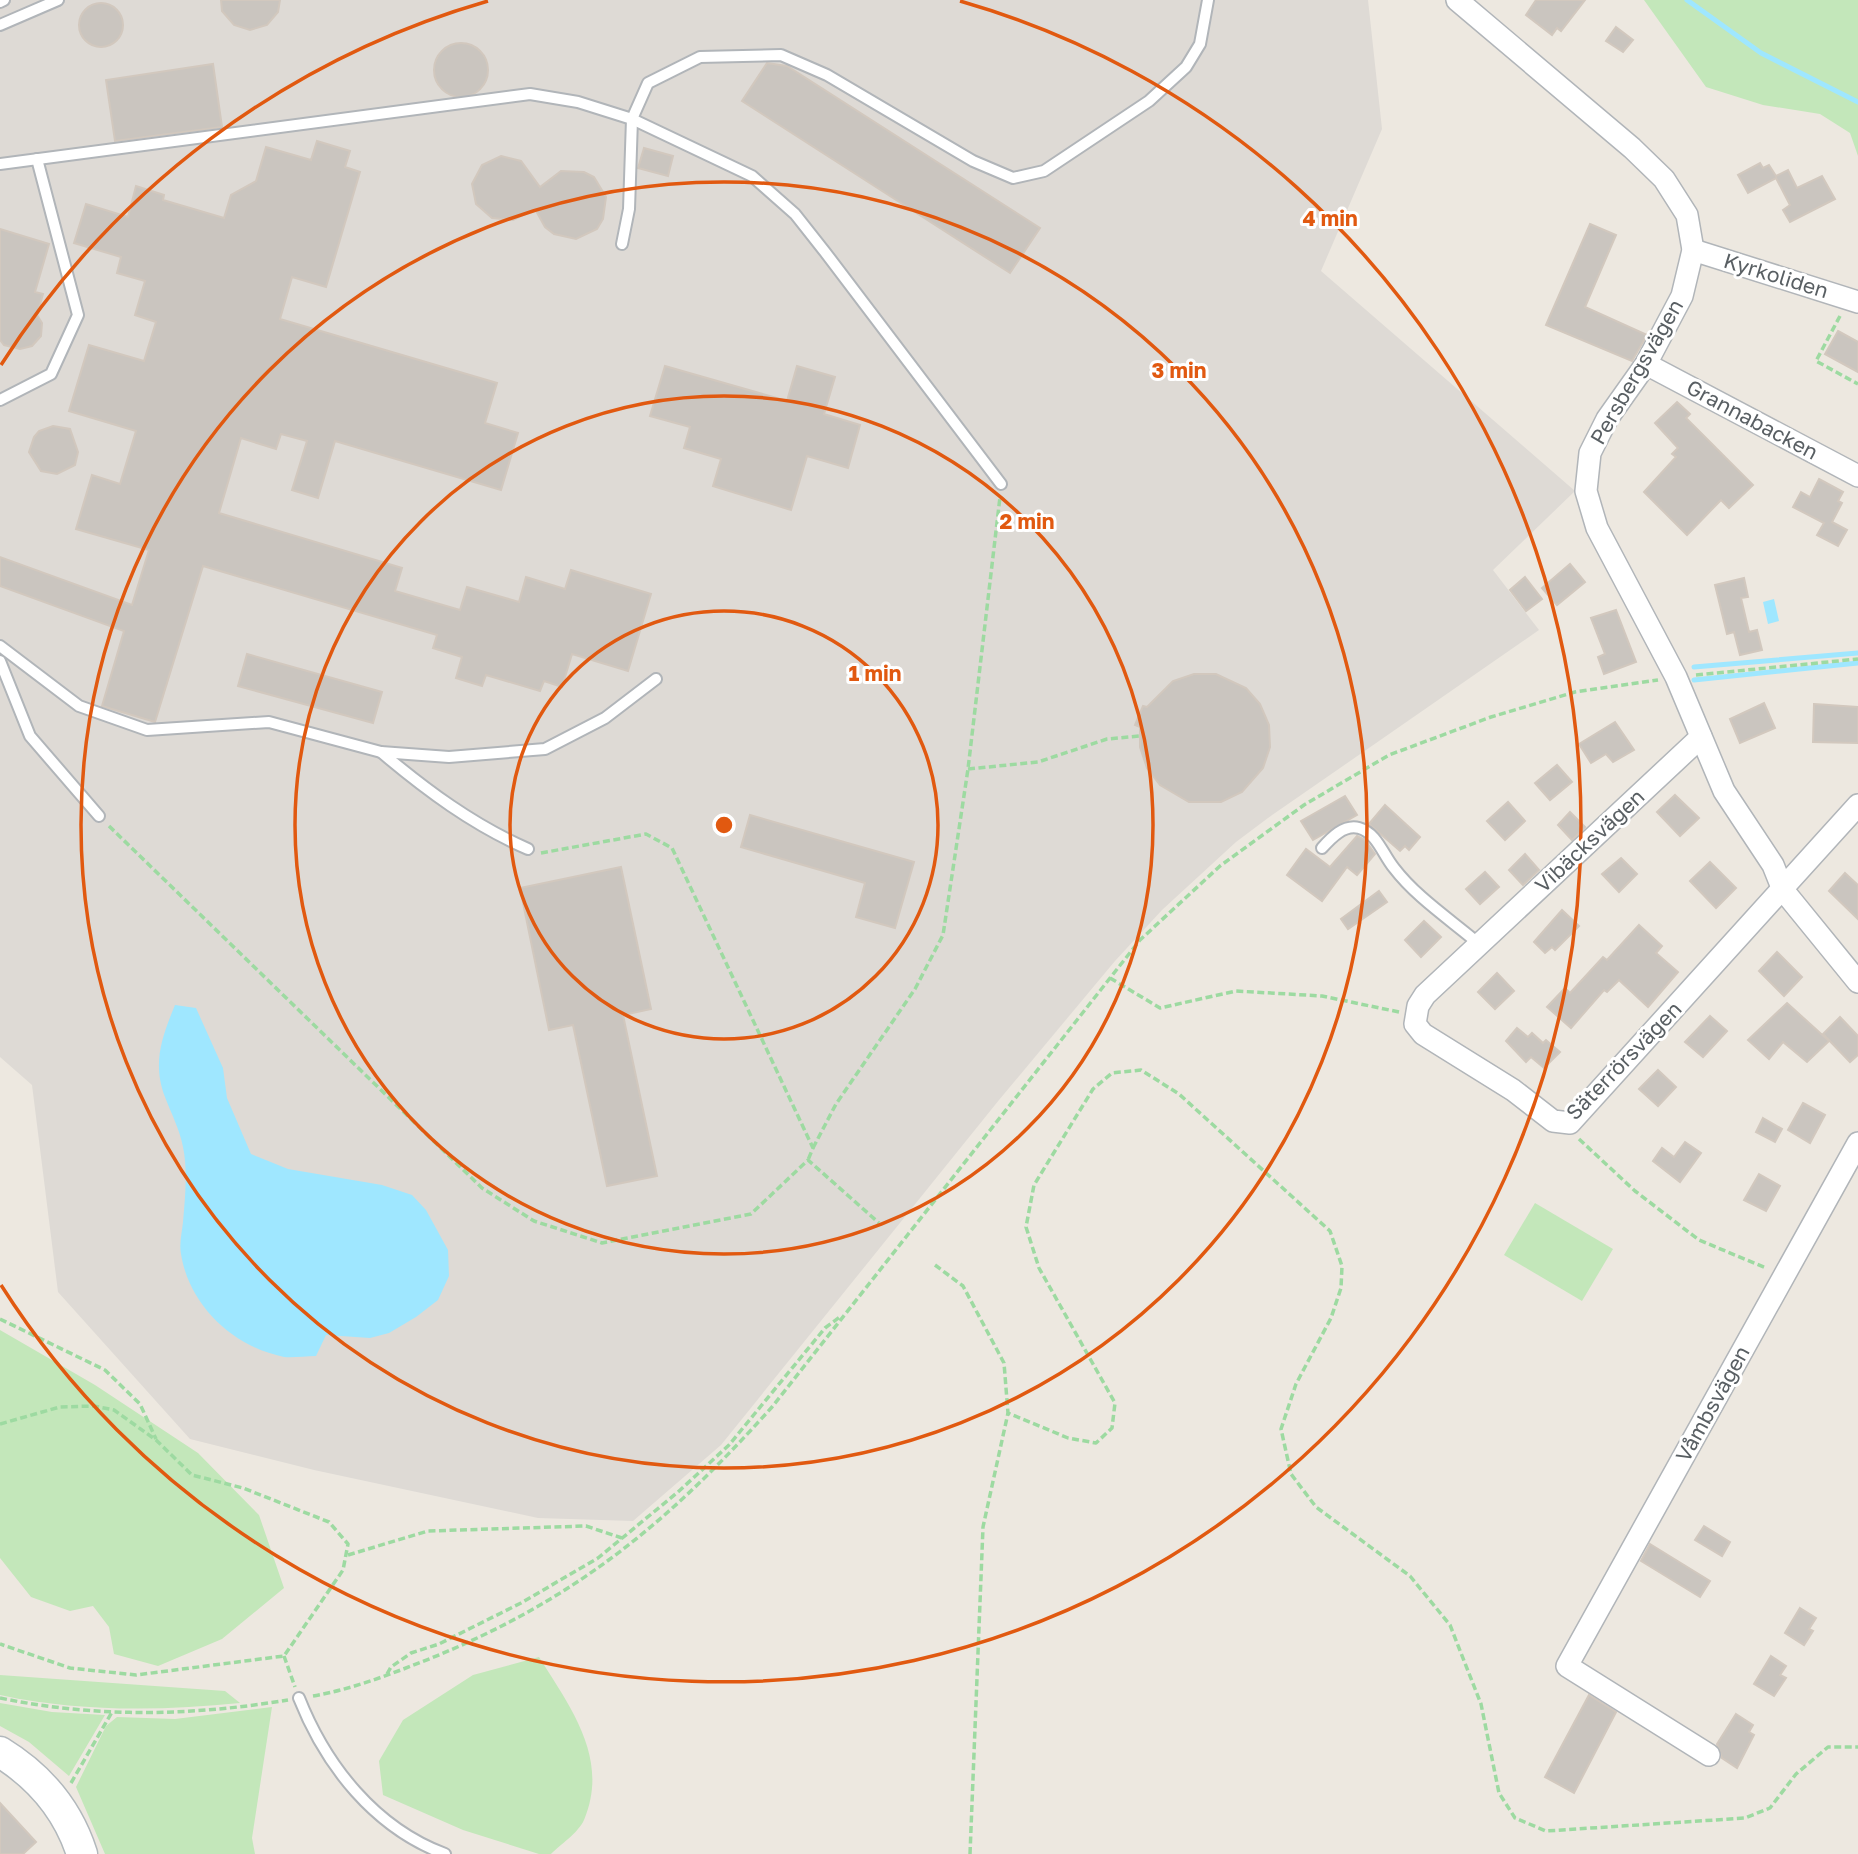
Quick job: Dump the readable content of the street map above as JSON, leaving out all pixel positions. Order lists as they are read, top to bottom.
{
  "streets": {
    "street": [
      "Kyrkoliden",
      "Persbergsvägen",
      "Grannabacken",
      "Vibäcksvägen",
      "Säterrörsvägen",
      "Våmbsvägen"
    ]
  },
  "crossings": [
    ["Kyrkoliden", "Persbergsvägen"],
    ["Persbergsvägen", "Grannabacken"],
    ["Persbergsvägen", "Vibäcksvägen"],
    ["Persbergsvägen", "Säterrörsvägen"],
    ["Vibäcksvägen", "Säterrörsvägen"]
  ],
  "rings": [
    "4 min",
    "3 min",
    "2 min",
    "1 min"
  ]
}
